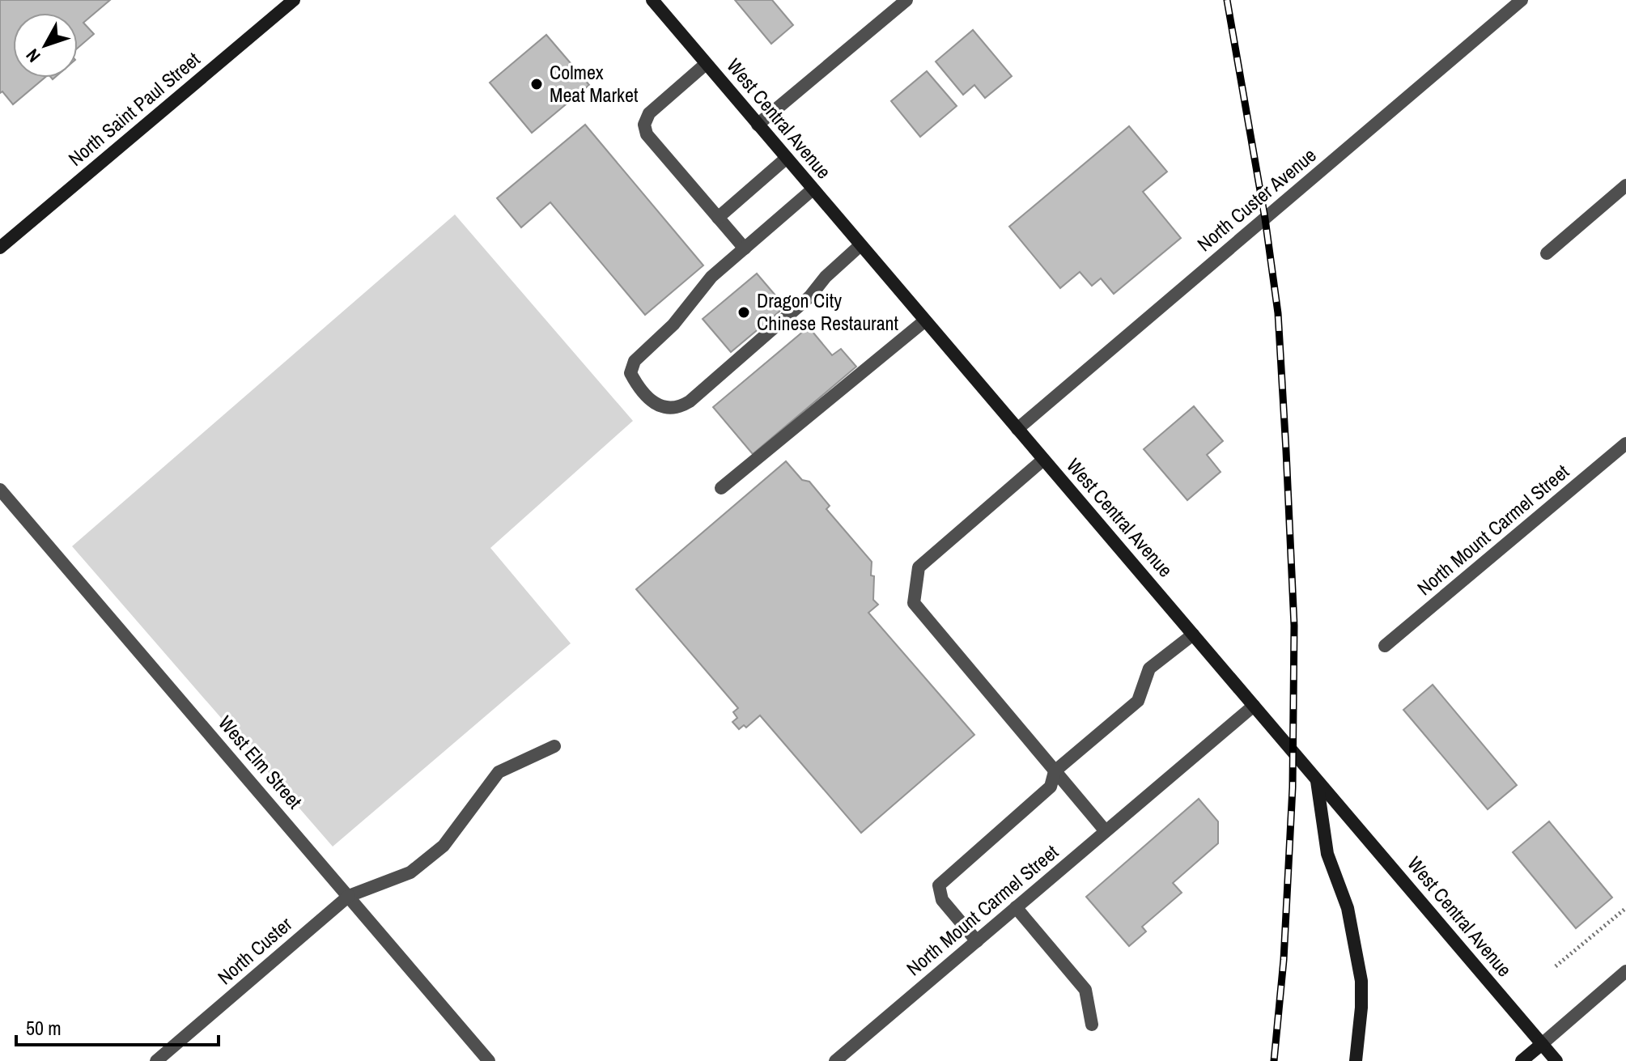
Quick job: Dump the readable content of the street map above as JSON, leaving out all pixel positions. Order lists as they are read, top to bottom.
{
  "streets": {
    "main road": ["North Saint Paul Street", "West Central Avenue"],
    "street": [
      "North Custer Avenue",
      "North Mount Carmel Street",
      "West Elm Street",
      "North Custer"
    ]
  },
  "crossings": [
    ["West Central Avenue", "North Custer Avenue"],
    ["West Central Avenue", "North Mount Carmel Street"],
    ["West Elm Street", "North Custer"]
  ],
  "places": ["Colmex Meat Market", "Dragon City Chinese Restaurant"],
  "scale_bar": "50 m",
  "north": "bottom left"
}
